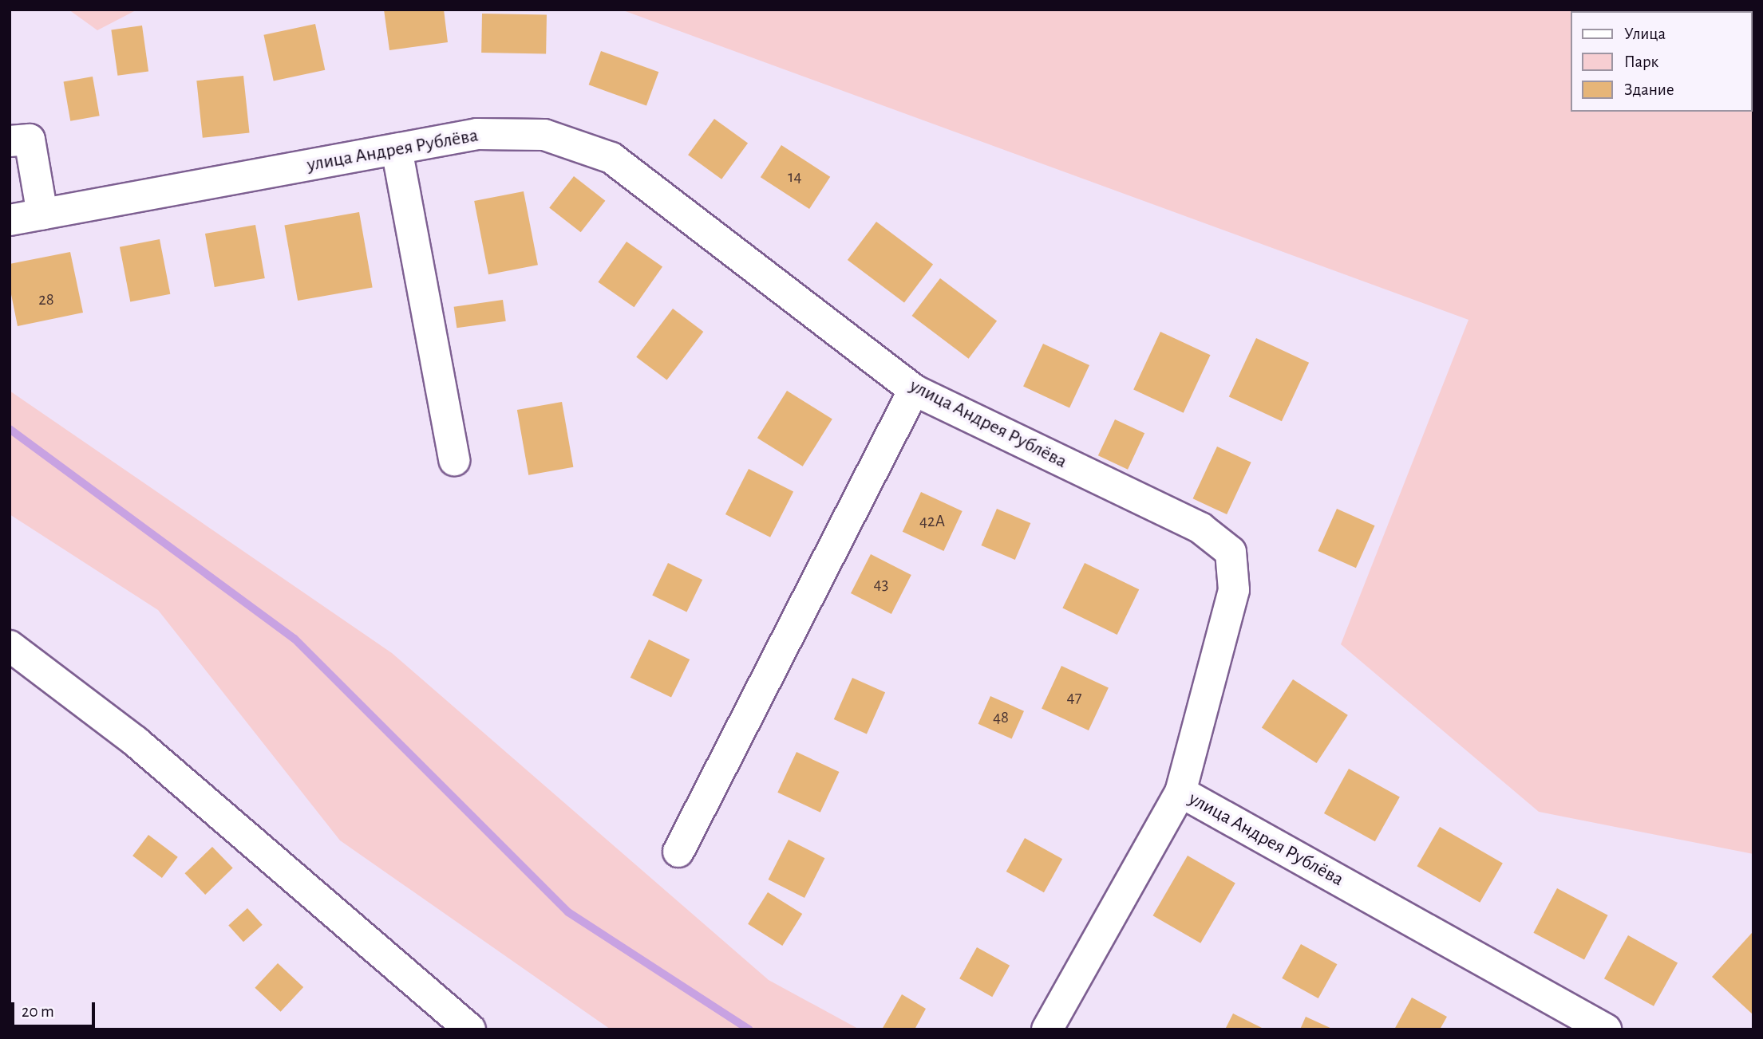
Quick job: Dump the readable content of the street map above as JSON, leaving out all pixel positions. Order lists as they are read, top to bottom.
{
  "streets": {
    "street": ["улица Андрея Рублёва"]
  },
  "house_numbers": [
    "14",
    "28",
    "42А",
    "43",
    "47",
    "48"
  ],
  "legend": ["Улица", "Парк", "Здание"],
  "scale_bar": "20 m"
}
